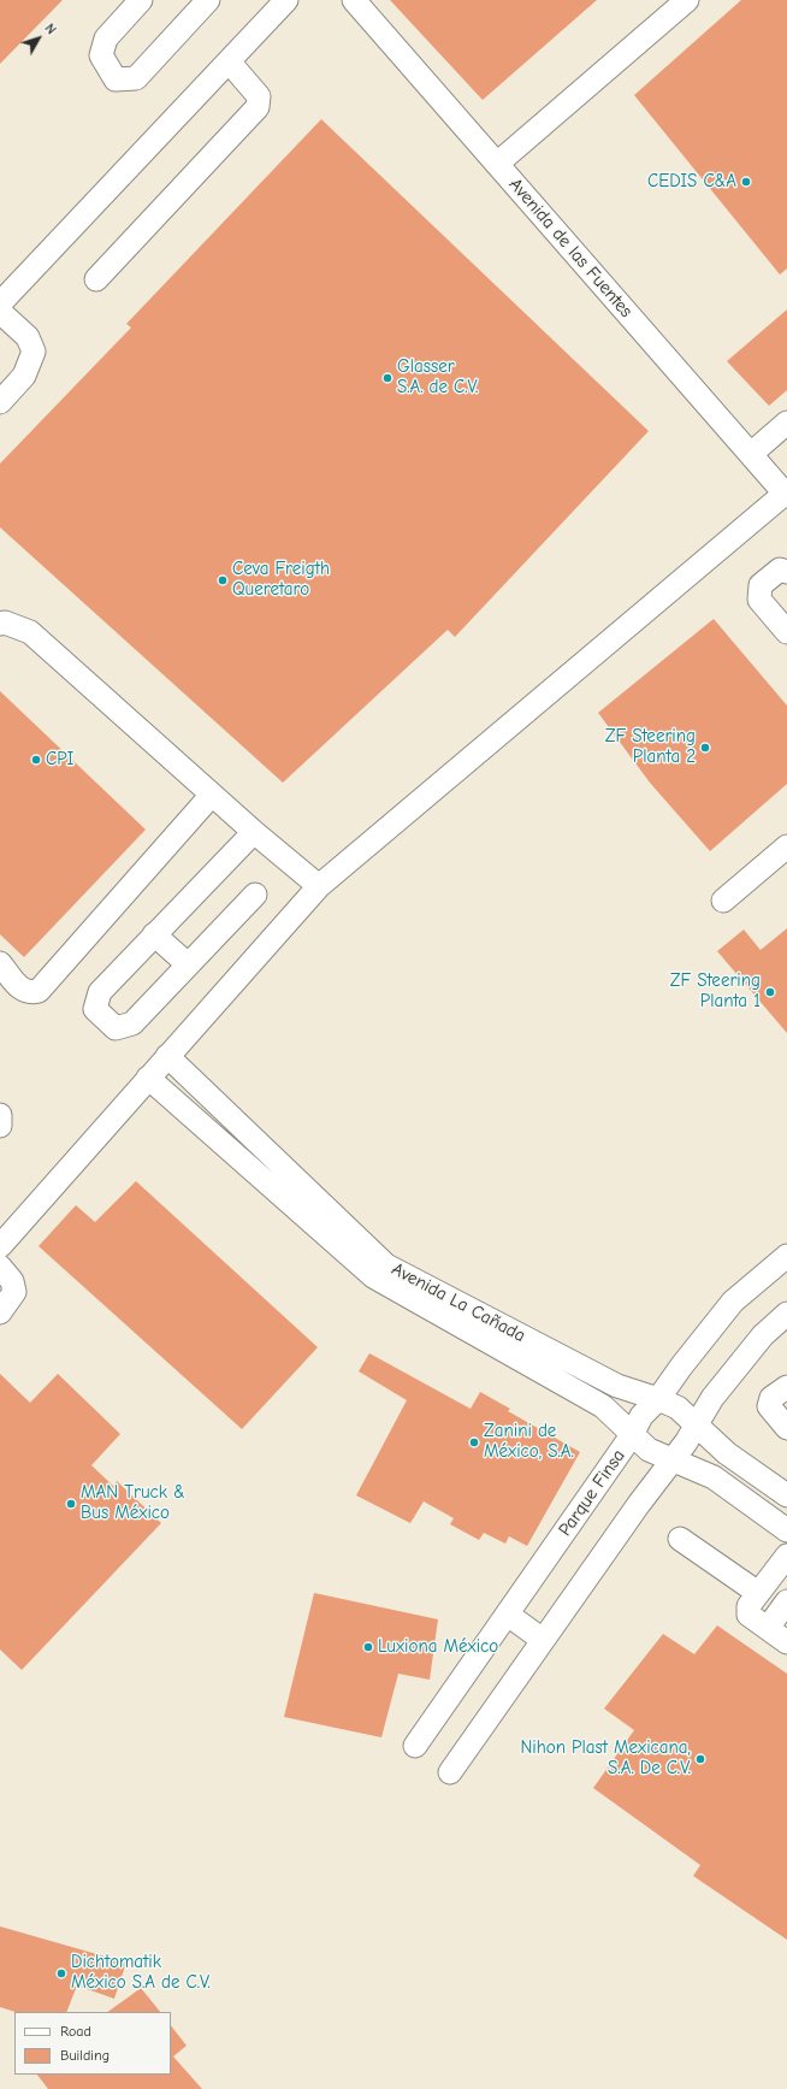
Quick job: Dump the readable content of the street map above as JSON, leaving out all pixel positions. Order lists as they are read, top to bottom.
{
  "streets": {
    "street": ["Avenida de las Fuentes", "Avenida La Cañada", "Parque Finsa"]
  },
  "crossings": [
    ["Avenida La Cañada", "Parque Finsa"]
  ],
  "places": [
    "CEDIS C&A",
    "Glasser S.A. de C.V.",
    "Ceva Freigth Queretaro",
    "ZF Steering Planta 2",
    "CPI",
    "ZF Steering Planta 1",
    "Zanini de México, S.A.",
    "MAN Truck & Bus México",
    "Luxiona México",
    "Nihon Plast Mexicana, S.A. De C.V.",
    "Dichtomatik México S.A de C.V."
  ],
  "legend": ["Road", "Building"],
  "north": "top right"
}
